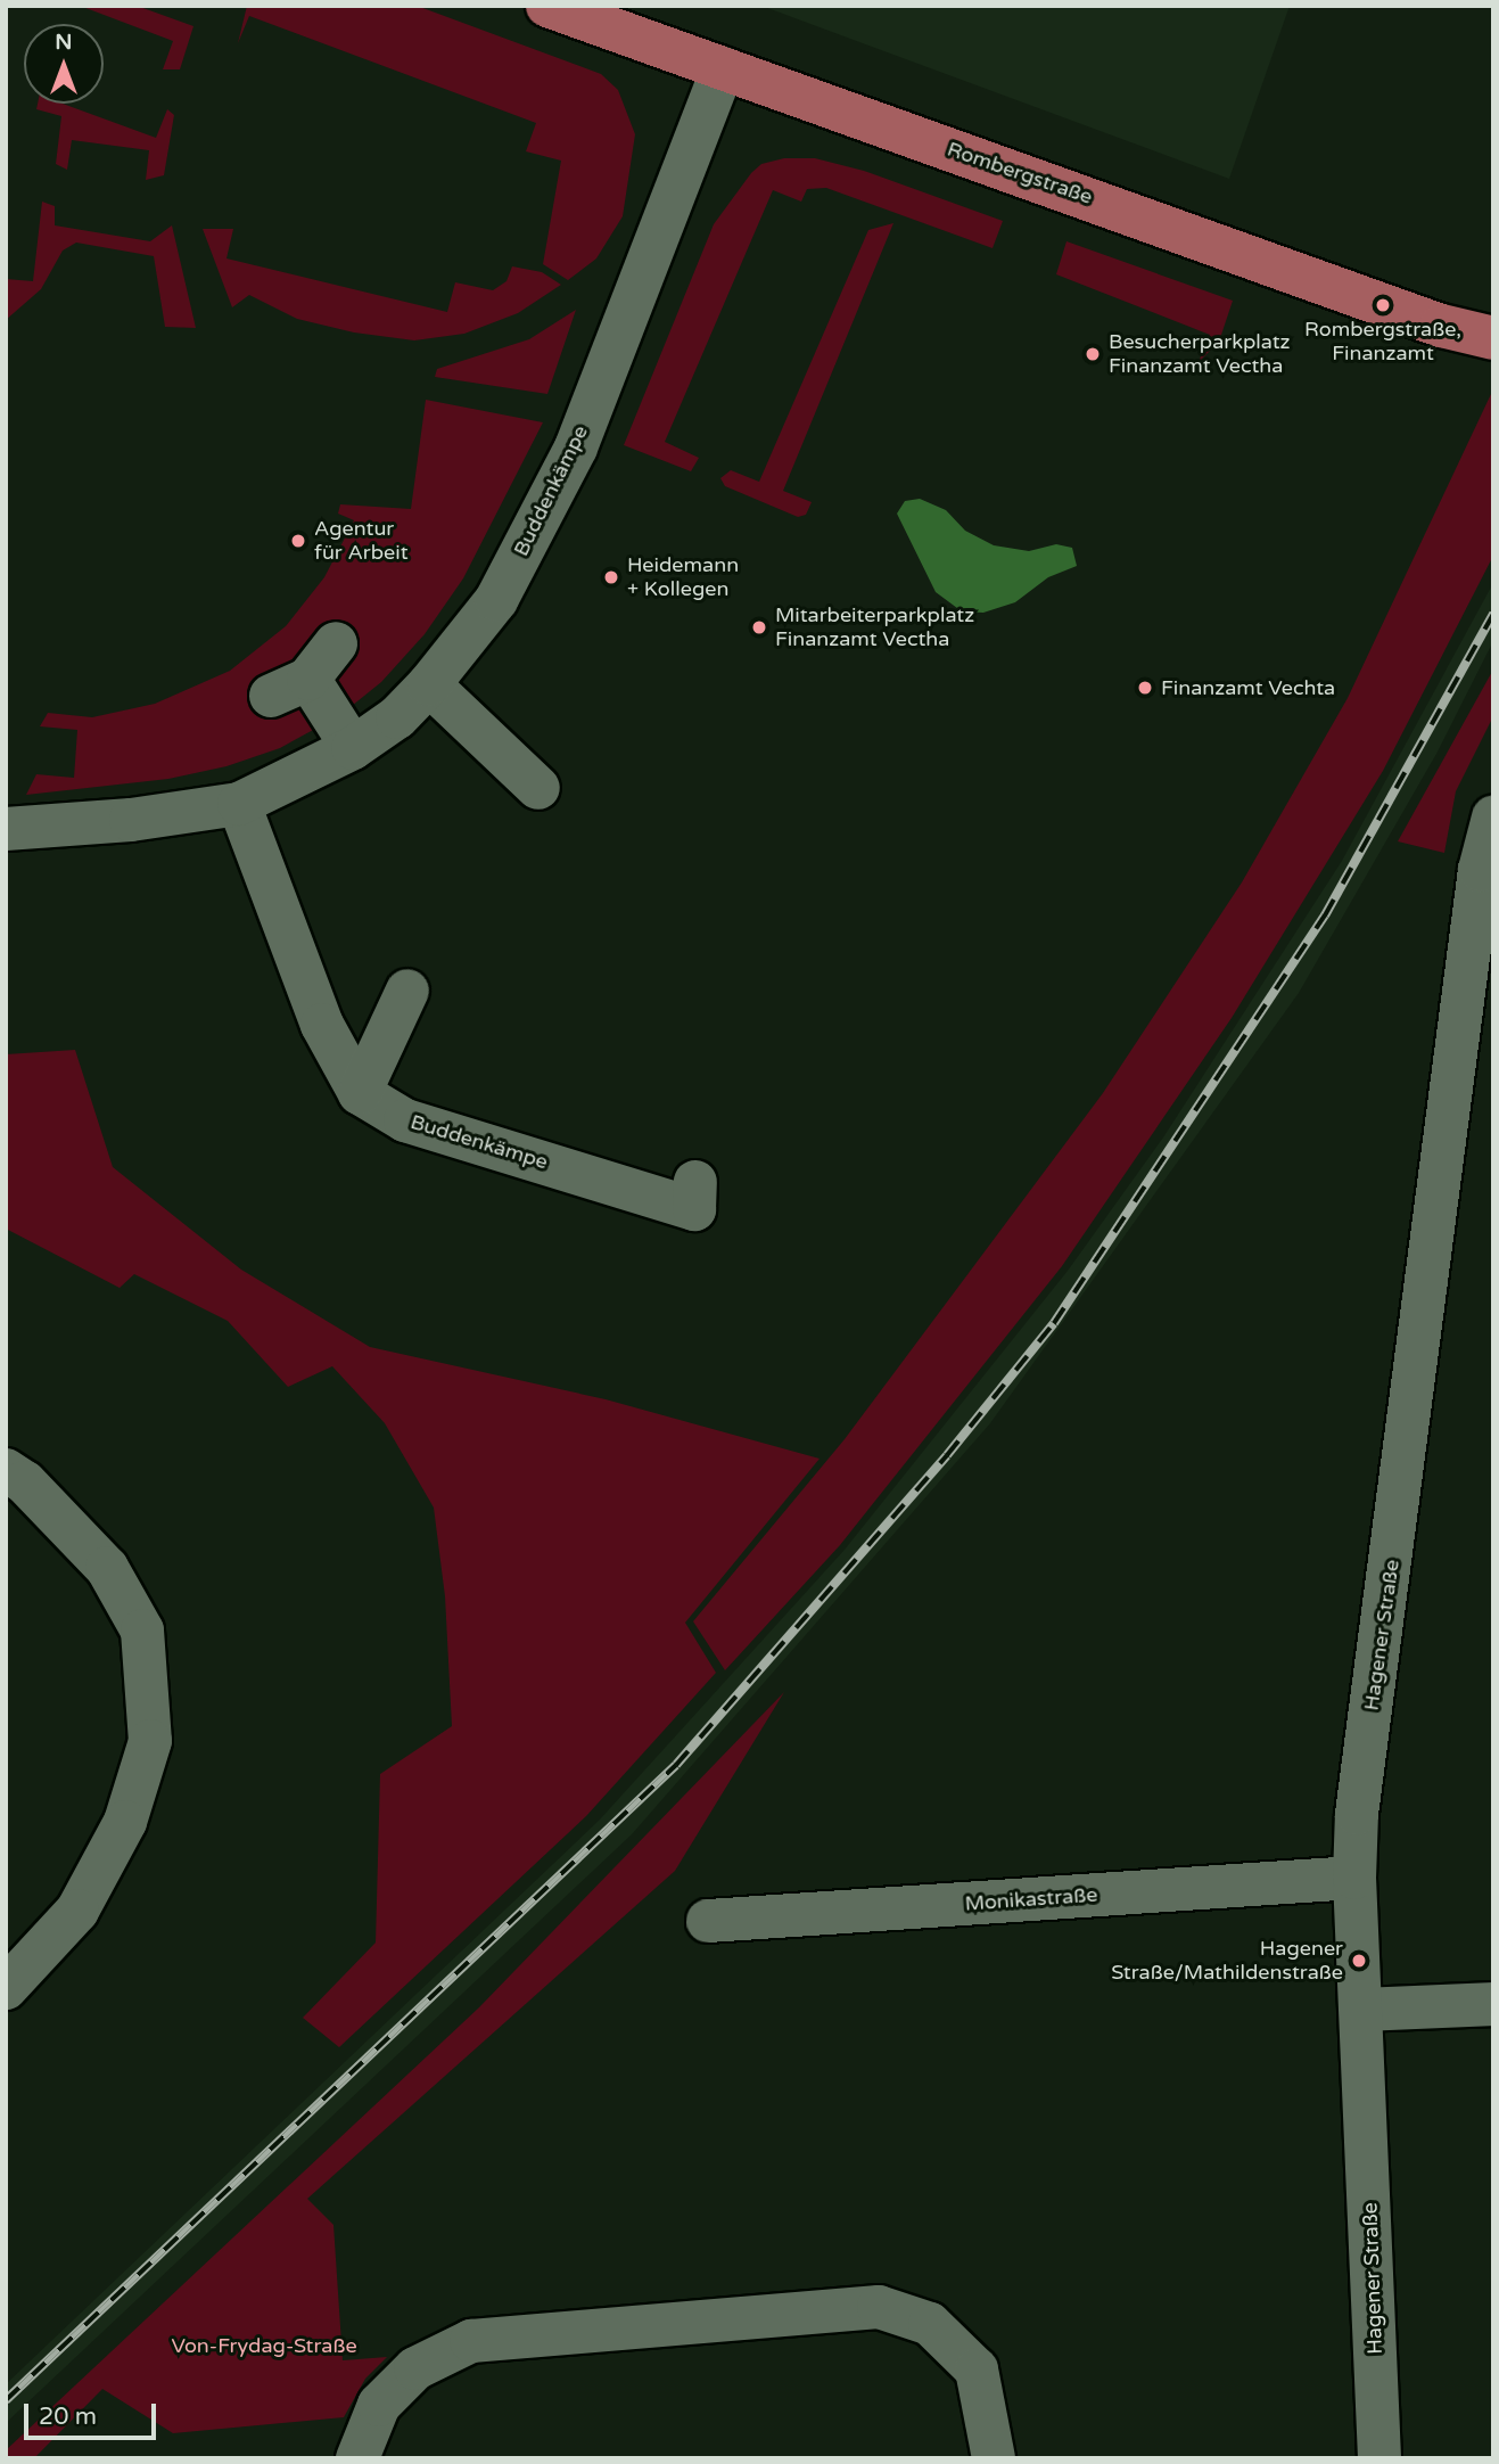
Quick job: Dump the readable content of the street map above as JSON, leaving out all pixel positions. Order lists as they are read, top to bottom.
{
  "streets": {
    "main road": ["Rombergstraße"],
    "street": ["Buddenkämpe", "Hagener Straße", "Monikastraße"]
  },
  "crossings": [
    ["Rombergstraße", "Buddenkämpe"],
    ["Hagener Straße", "Monikastraße"]
  ],
  "parks": ["Von-Frydag-Straße"],
  "places": [
    "Rombergstraße, Finanzamt",
    "Besucherparkplatz Finanzamt Vectha",
    "Agentur für Arbeit",
    "Heidemann + Kollegen",
    "Mitarbeiterparkplatz Finanzamt Vectha",
    "Finanzamt Vechta",
    "Hagener Straße/Mathildenstraße"
  ],
  "scale_bar": "20 m",
  "north": "top"
}
